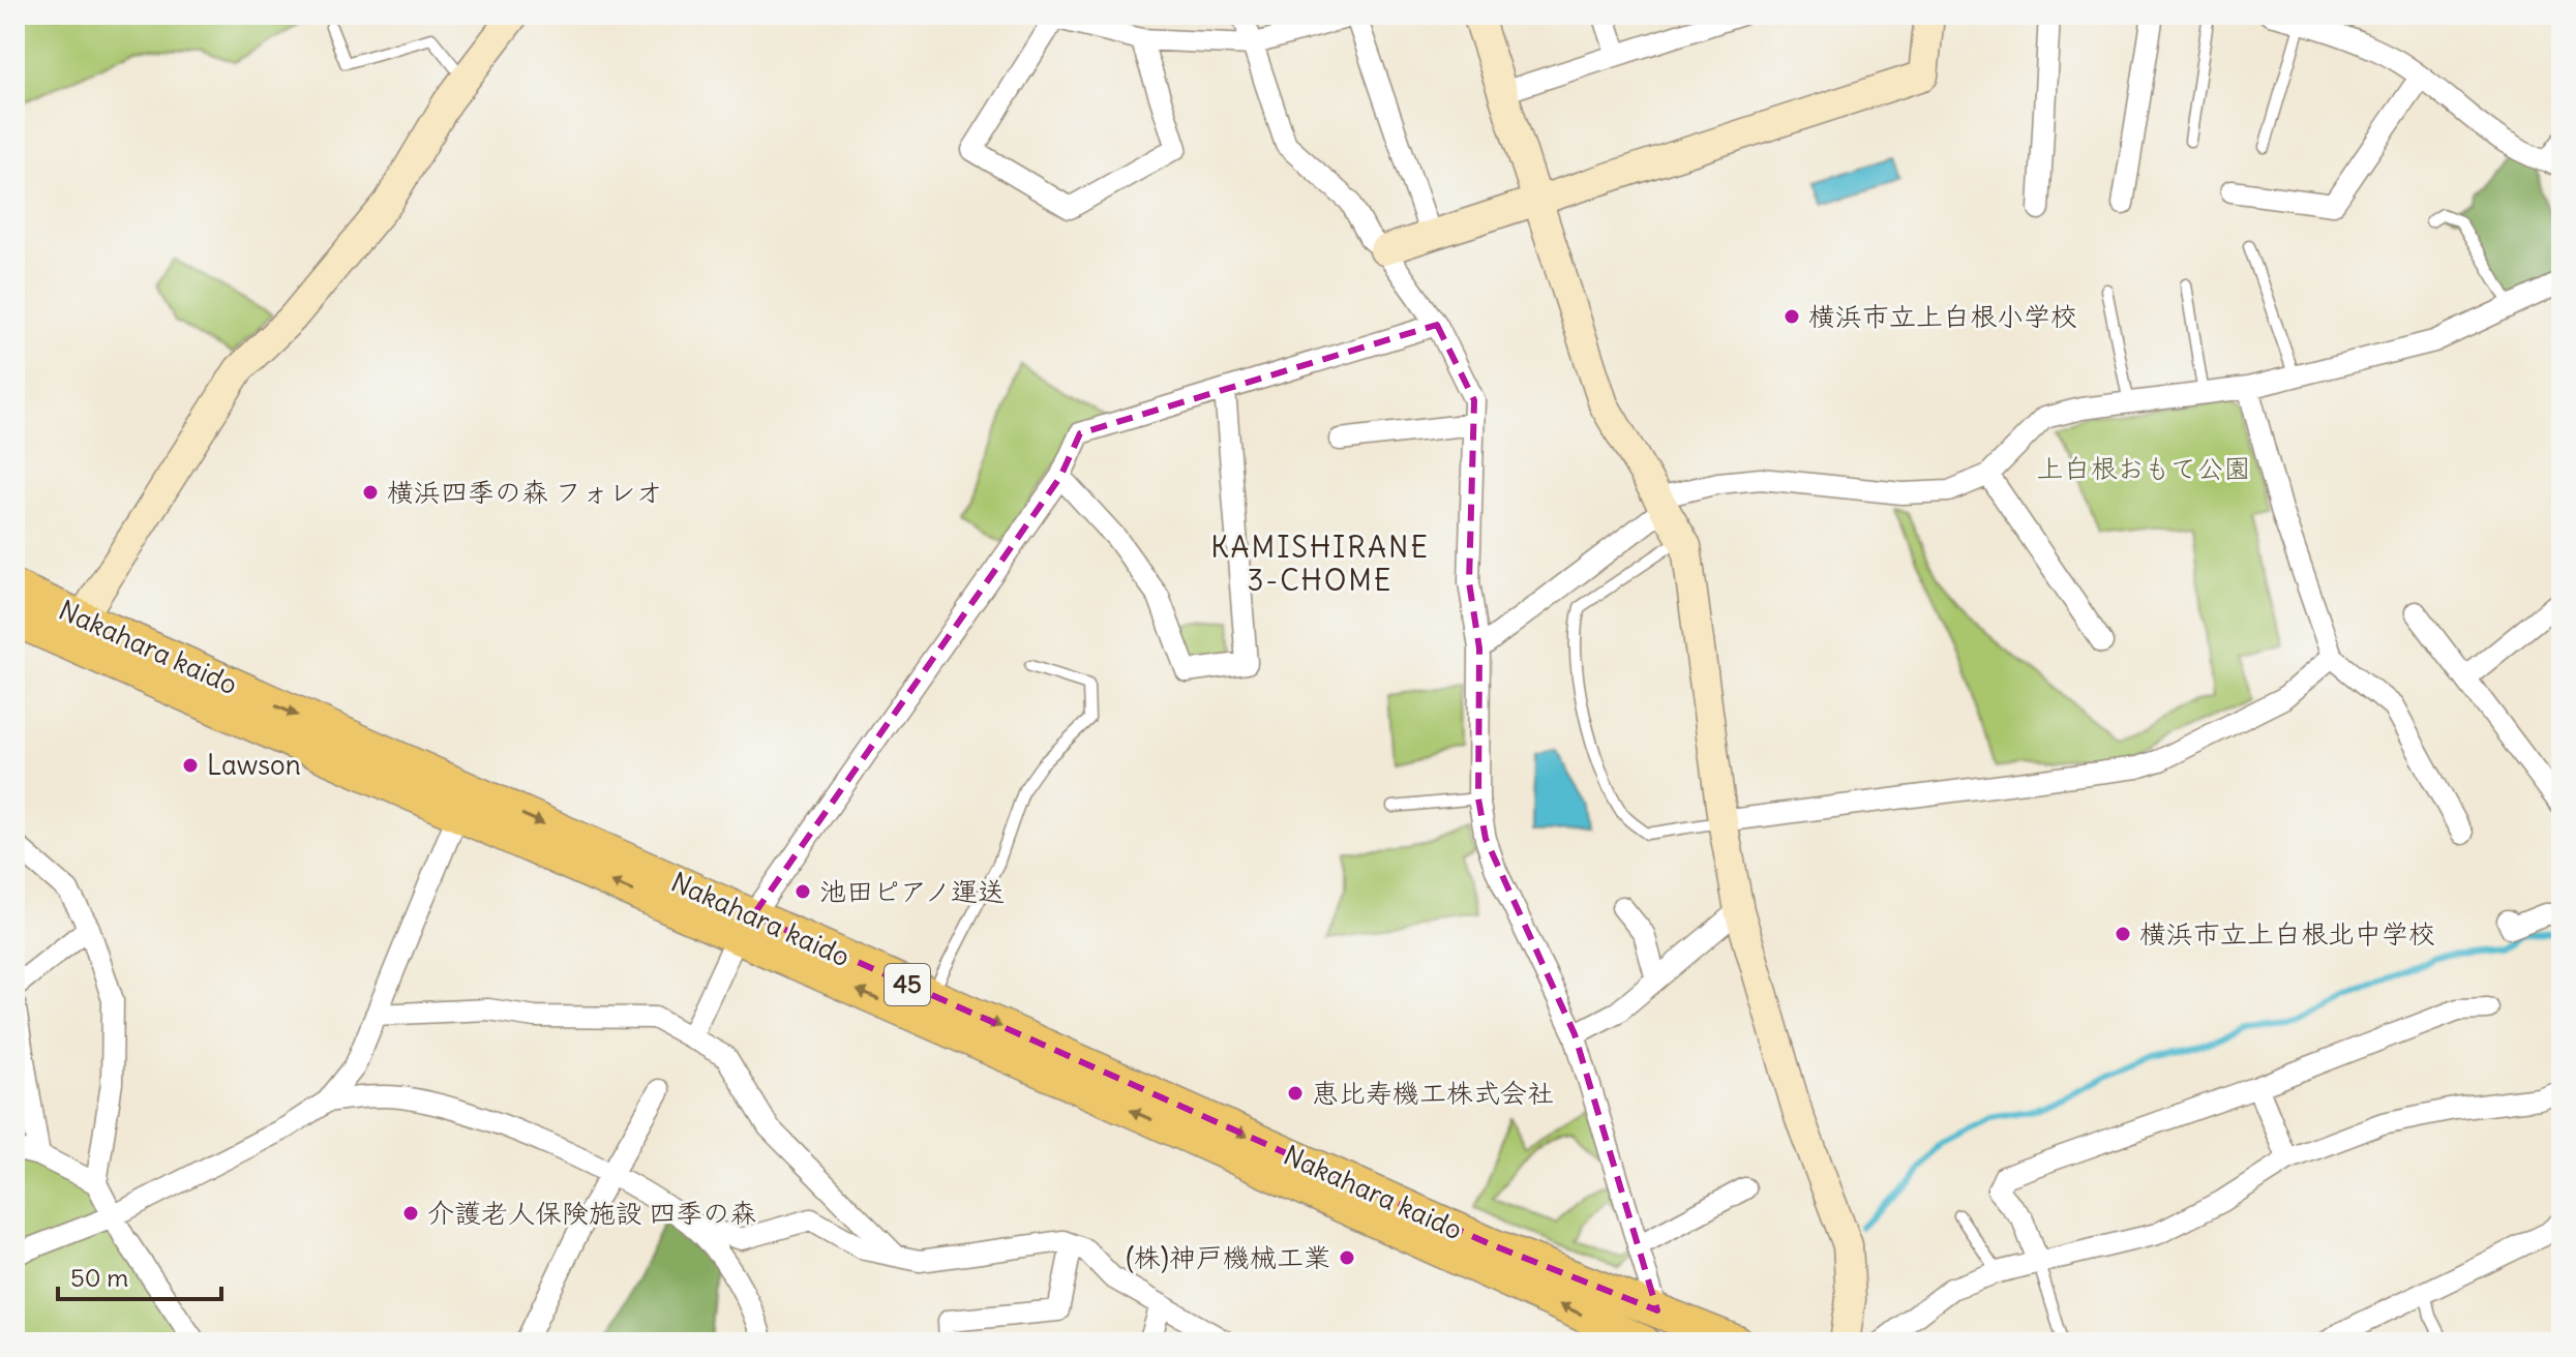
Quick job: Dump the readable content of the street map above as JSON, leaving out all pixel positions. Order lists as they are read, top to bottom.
{
  "streets": {
    "main road": ["Nakahara kaido", "45"]
  },
  "districts": ["KAMISHIRANE 3-CHOME"],
  "parks": ["上白根おもて公園"],
  "places": [
    "横浜市立上白根小学校",
    "横浜四季の森 フォレオ",
    "Lawson",
    "池田ピアノ運送",
    "横浜市立上白根北中学校",
    "恵比寿機工株式会社",
    "介護老人保険施設 四季の森",
    "(株)神戸機械工業"
  ],
  "scale_bar": "50 m"
}
